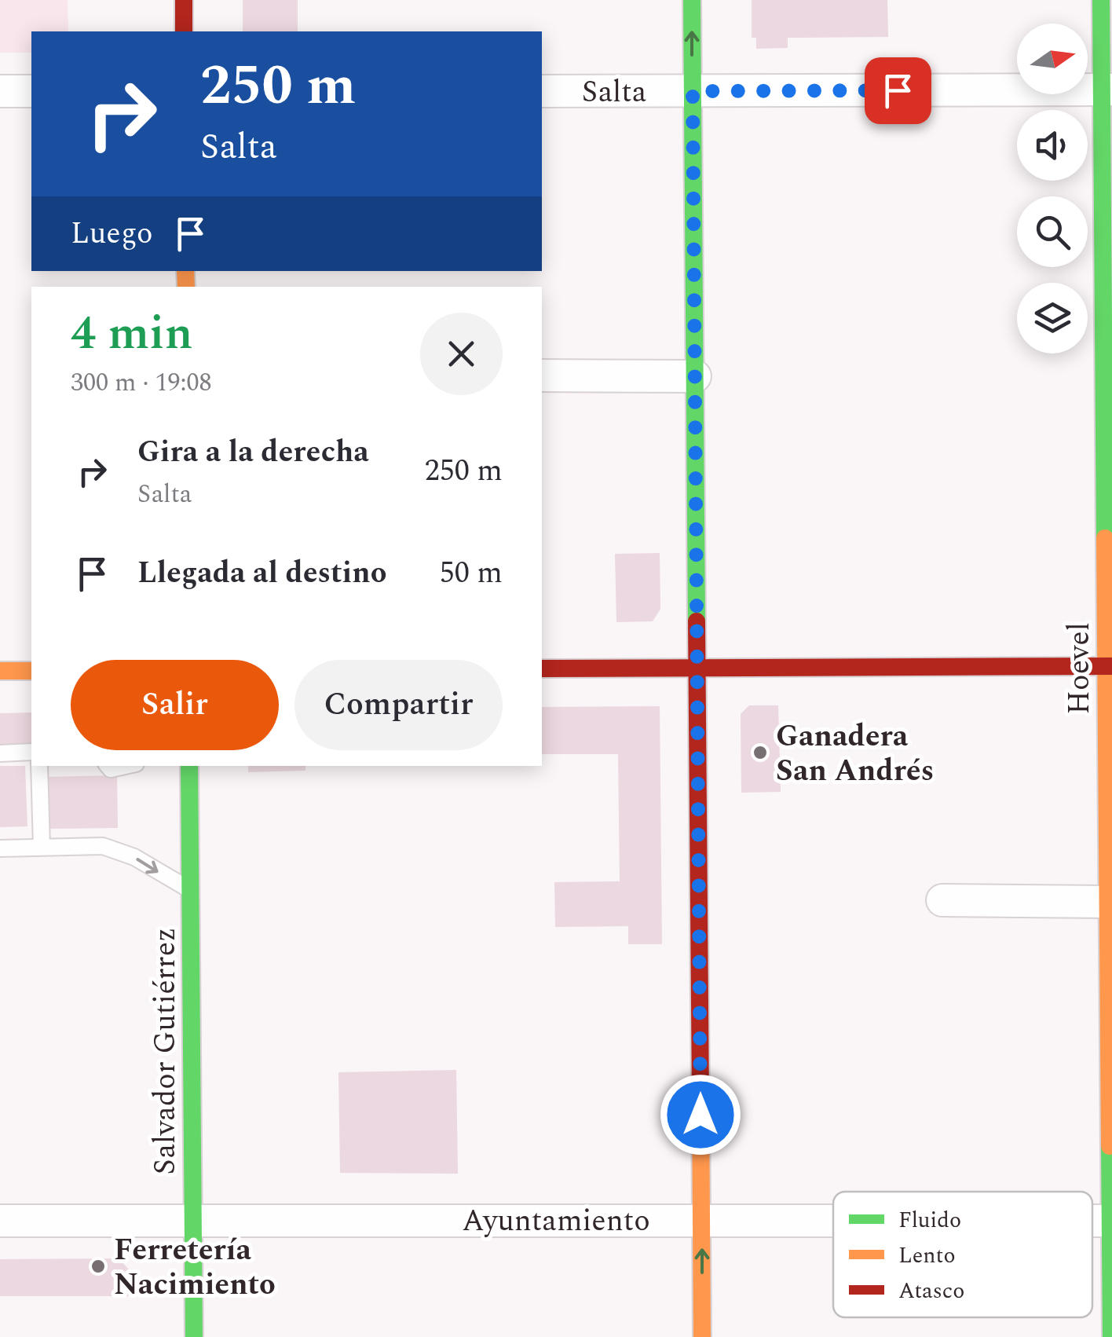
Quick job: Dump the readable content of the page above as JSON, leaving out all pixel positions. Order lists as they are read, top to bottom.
{
  "streets": {
    "street": [
      "Salta",
      "Hoevel",
      "Salvador Gutiérrez",
      "Ayuntamiento"
    ]
  },
  "crossings": [
    ["Salta", "Hoevel"],
    ["Salvador Gutiérrez", "Ayuntamiento"]
  ],
  "places": ["Ganadera San Andrés", "Ferretería Nacimiento"],
  "legend": ["Fluido", "Lento", "Atasco"],
  "north": "right",
  "page": {
    "turn": ["250 m", "Salta"],
    "then": "Luego",
    "heading": ["4 min", "300 m · 19:08"],
    "list": [
      {
        "name": "Gira a la derecha",
        "note": "Salta",
        "value": "250 m"
      },
      {
        "name": "Llegada al destino",
        "value": "50 m"
      }
    ],
    "buttons": ["Salir", "Compartir"]
  }
}
